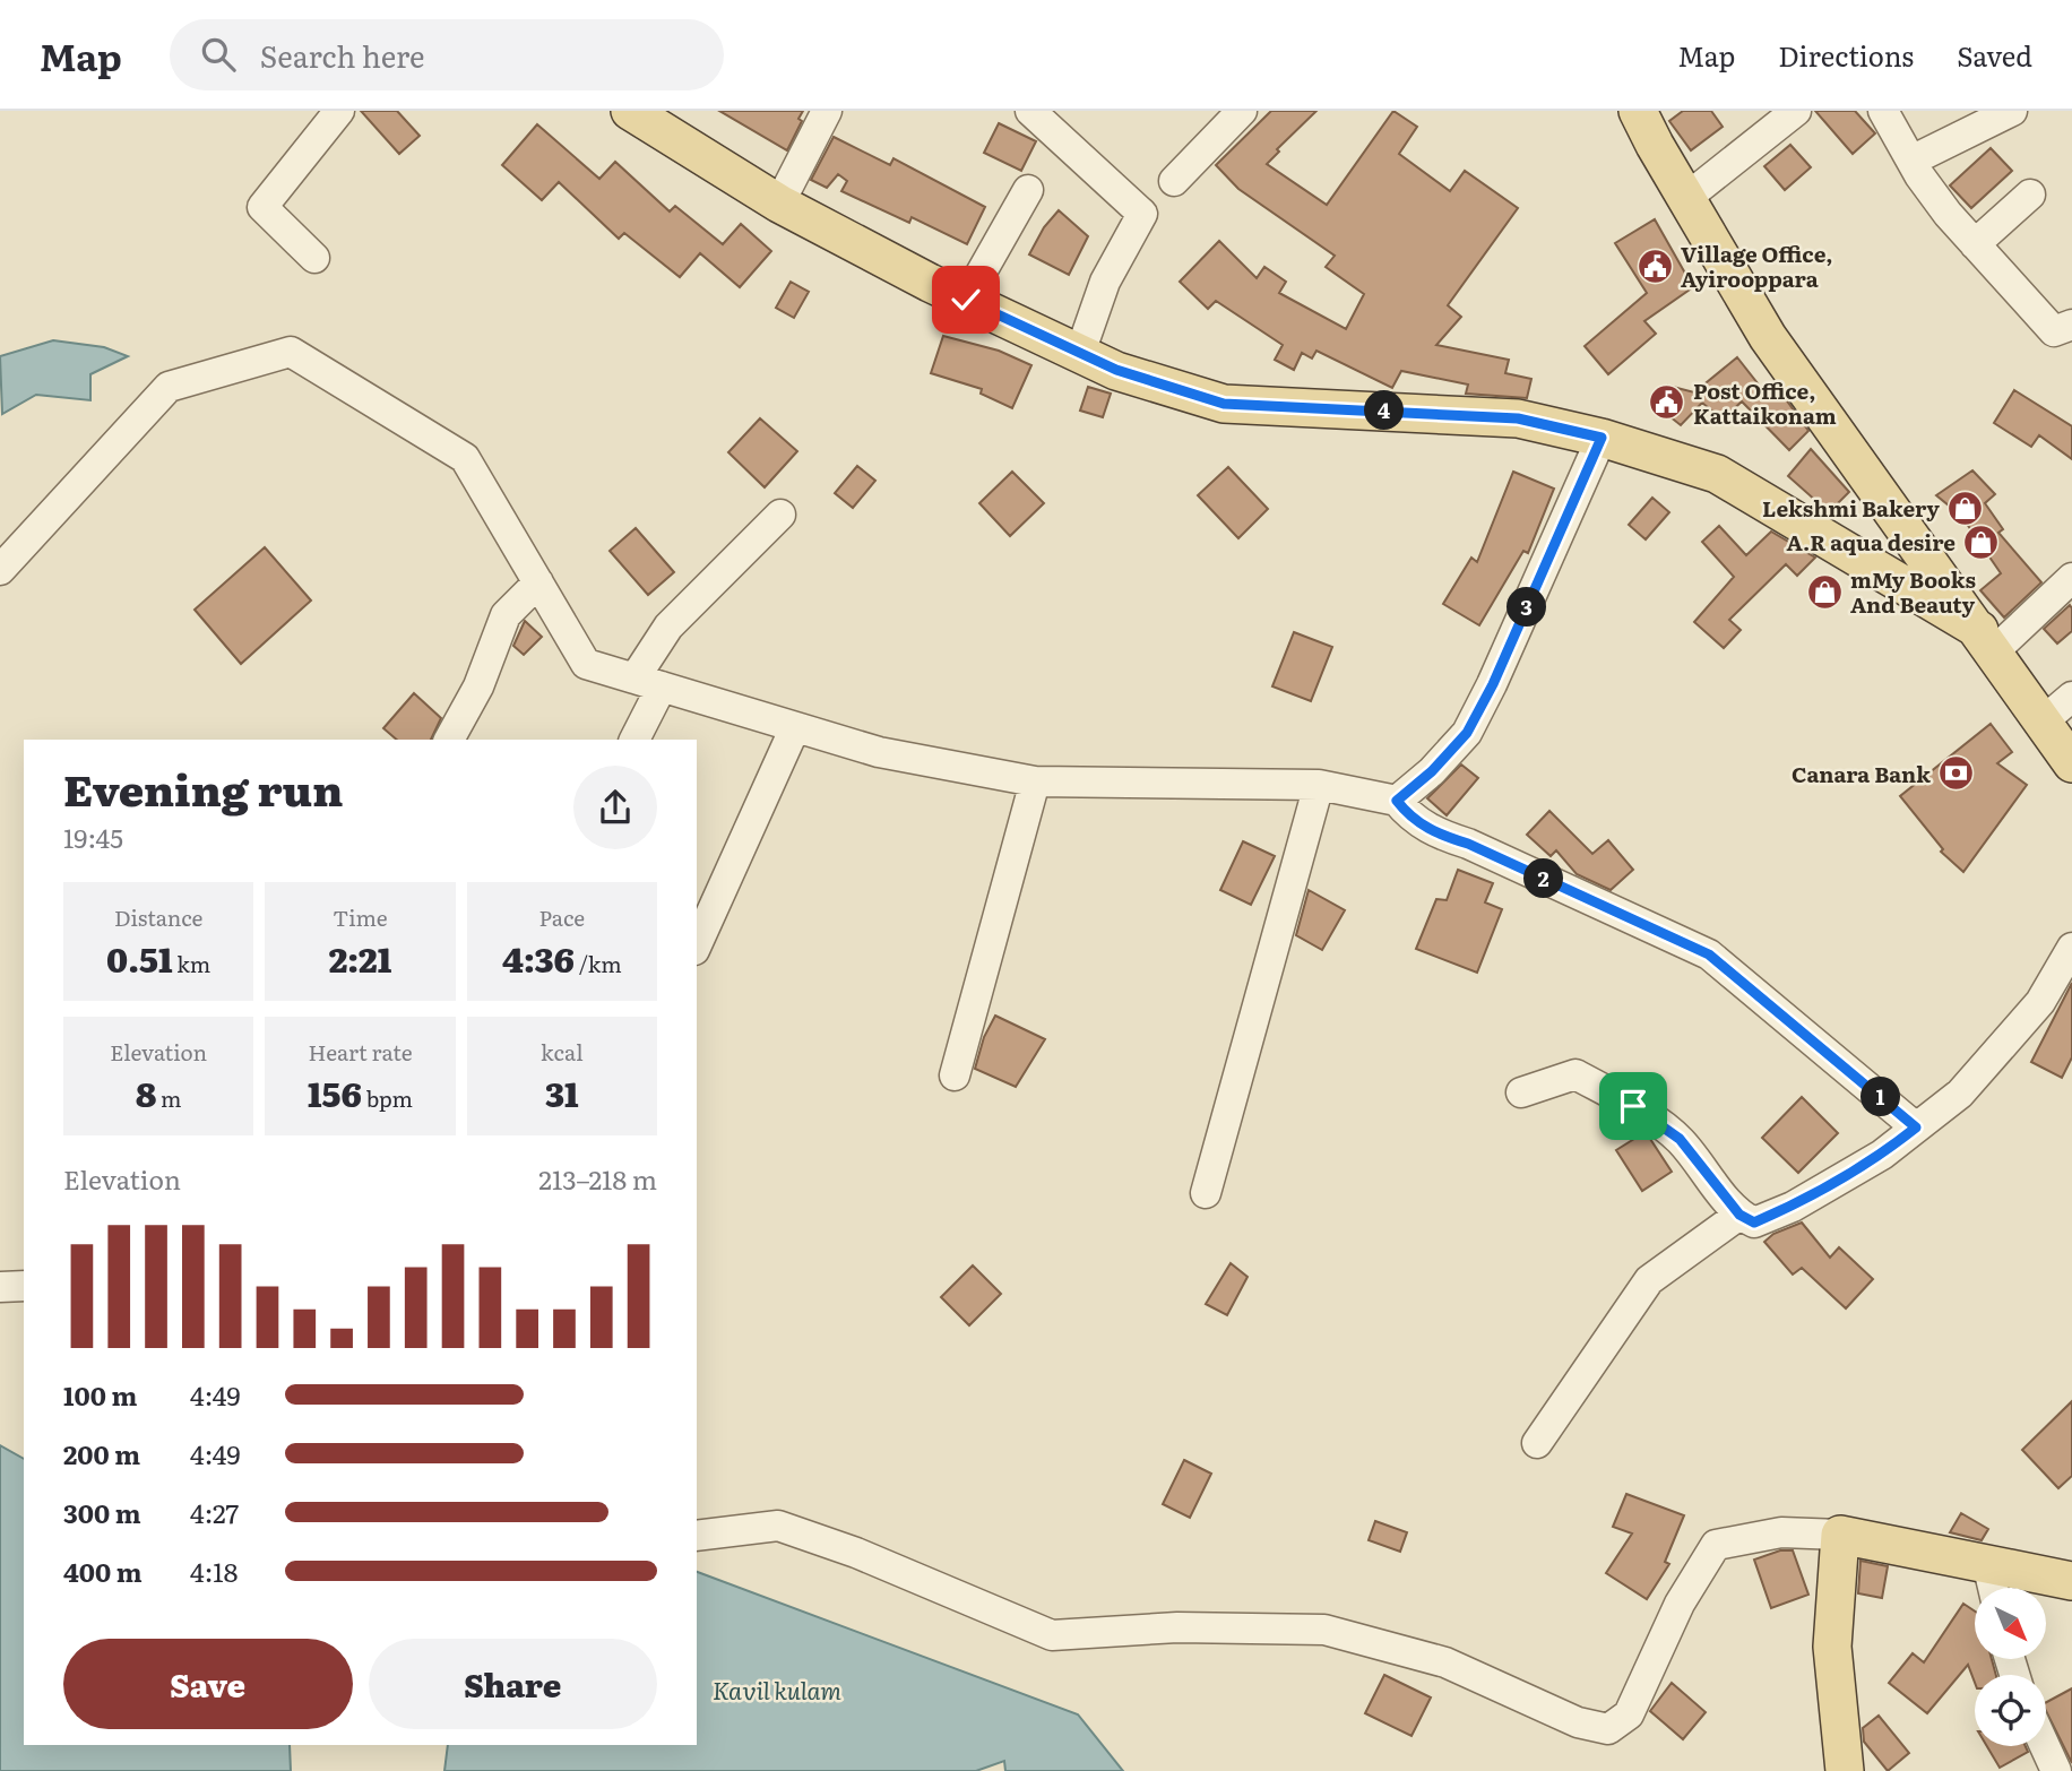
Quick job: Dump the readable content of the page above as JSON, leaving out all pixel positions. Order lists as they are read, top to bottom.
{
  "water": ["Kavil kulam"],
  "places": {
    "public building": ["Village Office, Ayirooppara", "Post Office, Kattaikonam"],
    "shop": ["Lekshmi Bakery", "A.R aqua desire", "mMy Books And Beauty"],
    "bank": ["Canara Bank"]
  },
  "north": "bottom right",
  "page": {
    "header": "Map",
    "search": "Search here",
    "nav": ["Map", "Directions", "Saved"],
    "pins": [
      "4",
      "3",
      "2",
      "1"
    ],
    "heading": ["Evening run", "19:45"],
    "stats": [
      ["Distance", "0.51 km"],
      ["Time", "2:21"],
      ["Pace", "4:36 /km"],
      ["Elevation", "8 m"],
      ["Heart rate", "156 bpm"],
      ["kcal", "31"]
    ],
    "chart": ["Elevation", "213–218 m"],
    "list": [
      {
        "name": "100 m",
        "note": "4:49"
      },
      {
        "name": "200 m",
        "note": "4:49"
      },
      {
        "name": "300 m",
        "note": "4:27"
      },
      {
        "name": "400 m",
        "note": "4:18"
      }
    ],
    "buttons": ["Save", "Share"]
  }
}
